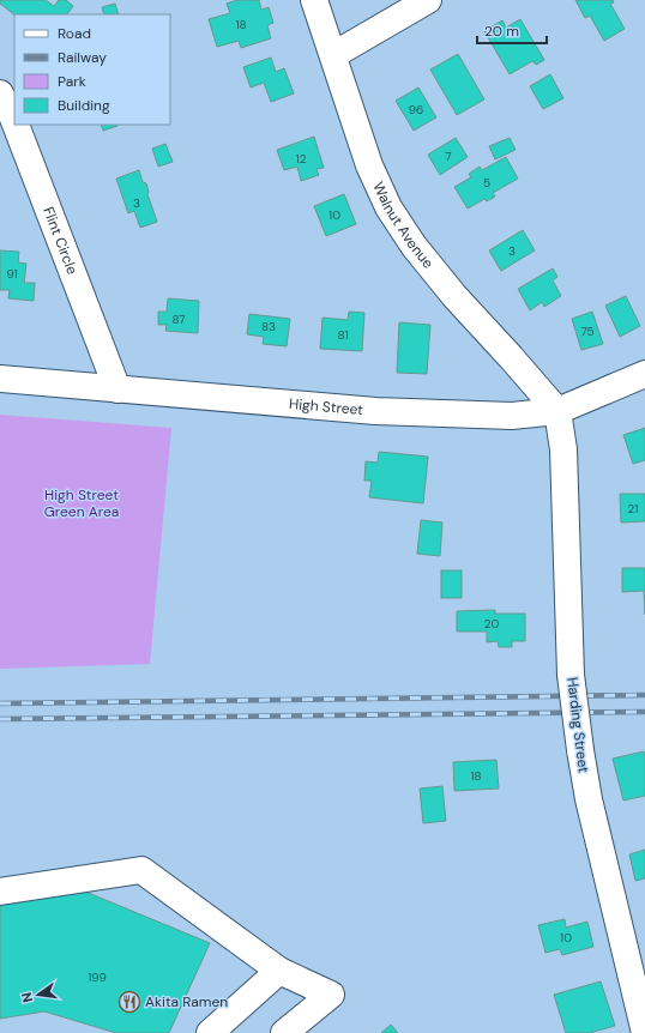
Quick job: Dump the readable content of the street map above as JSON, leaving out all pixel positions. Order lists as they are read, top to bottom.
{
  "streets": {
    "main road": [
      "Walnut Avenue",
      "Flint Circle",
      "High Street",
      "Harding Street"
    ]
  },
  "crossings": [
    ["Walnut Avenue", "High Street"],
    ["Walnut Avenue", "Harding Street"],
    ["Flint Circle", "High Street"],
    ["High Street", "Harding Street"]
  ],
  "parks": ["High Street Green Area"],
  "places": {
    "restaurant": ["Akita Ramen"]
  },
  "house_numbers": [
    "18",
    "96",
    "7",
    "12",
    "5",
    "3",
    "10",
    "3",
    "91",
    "87",
    "83",
    "75",
    "81",
    "21",
    "20",
    "18",
    "10",
    "199"
  ],
  "legend": [
    "Road",
    "Railway",
    "Park",
    "Building"
  ],
  "scale_bar": "20 m",
  "north": "left"
}
